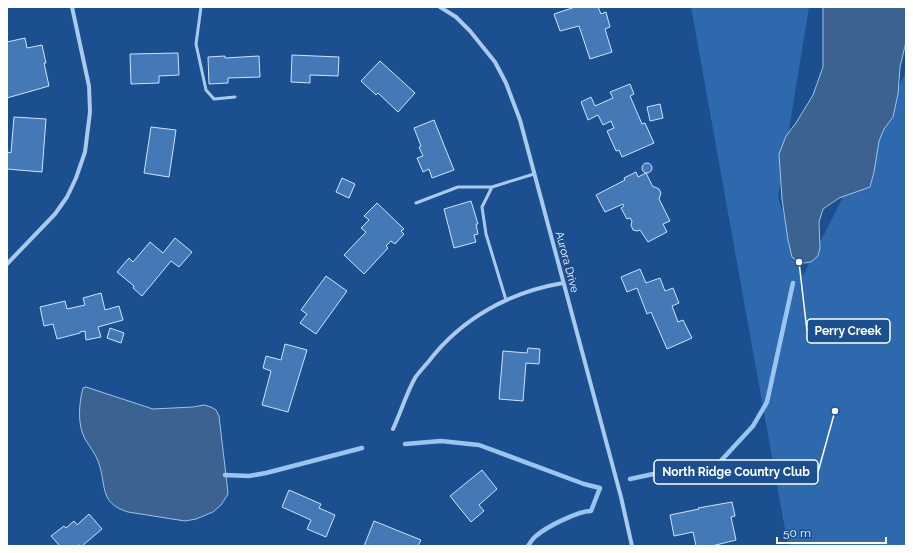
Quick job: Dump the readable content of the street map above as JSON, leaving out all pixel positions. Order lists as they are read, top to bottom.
{
  "streets": {
    "street": ["Aurora Drive"]
  },
  "places": ["Perry Creek", "North Ridge Country Club"],
  "scale_bar": "50 m"
}
